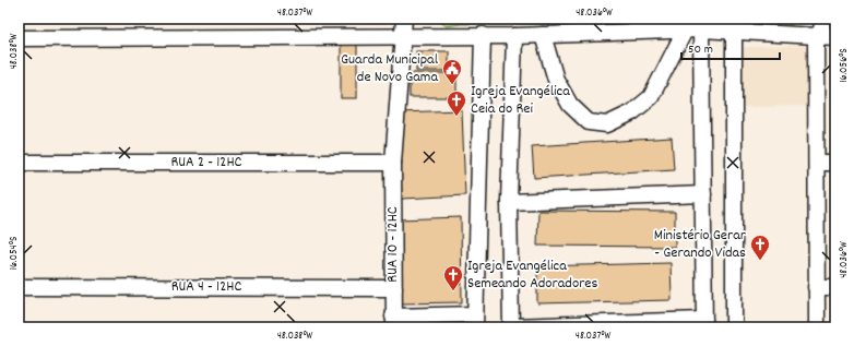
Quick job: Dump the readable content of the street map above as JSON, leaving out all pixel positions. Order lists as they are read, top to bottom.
{
  "streets": {
    "street": ["RUA 2 - 12HC", "RUA 10 - 12HC", "RUA 4 - 12HC"]
  },
  "crossings": [
    ["RUA 2 - 12HC", "RUA 10 - 12HC"],
    ["RUA 10 - 12HC", "RUA 4 - 12HC"]
  ],
  "places": {
    "public building": ["Guarda Municipal de Novo Gama"],
    "church": ["Igreja Evangélica Ceia do Rei", "Ministério Gerar - Gerando Vidas", "Igreja Evangélica Semeando Adoradores"]
  },
  "scale_bar": "50 m",
  "coordinates": [
    "48.037°W",
    "48.036°W",
    "48.038°W",
    "16.056°S",
    "16.054°S"
  ]
}
